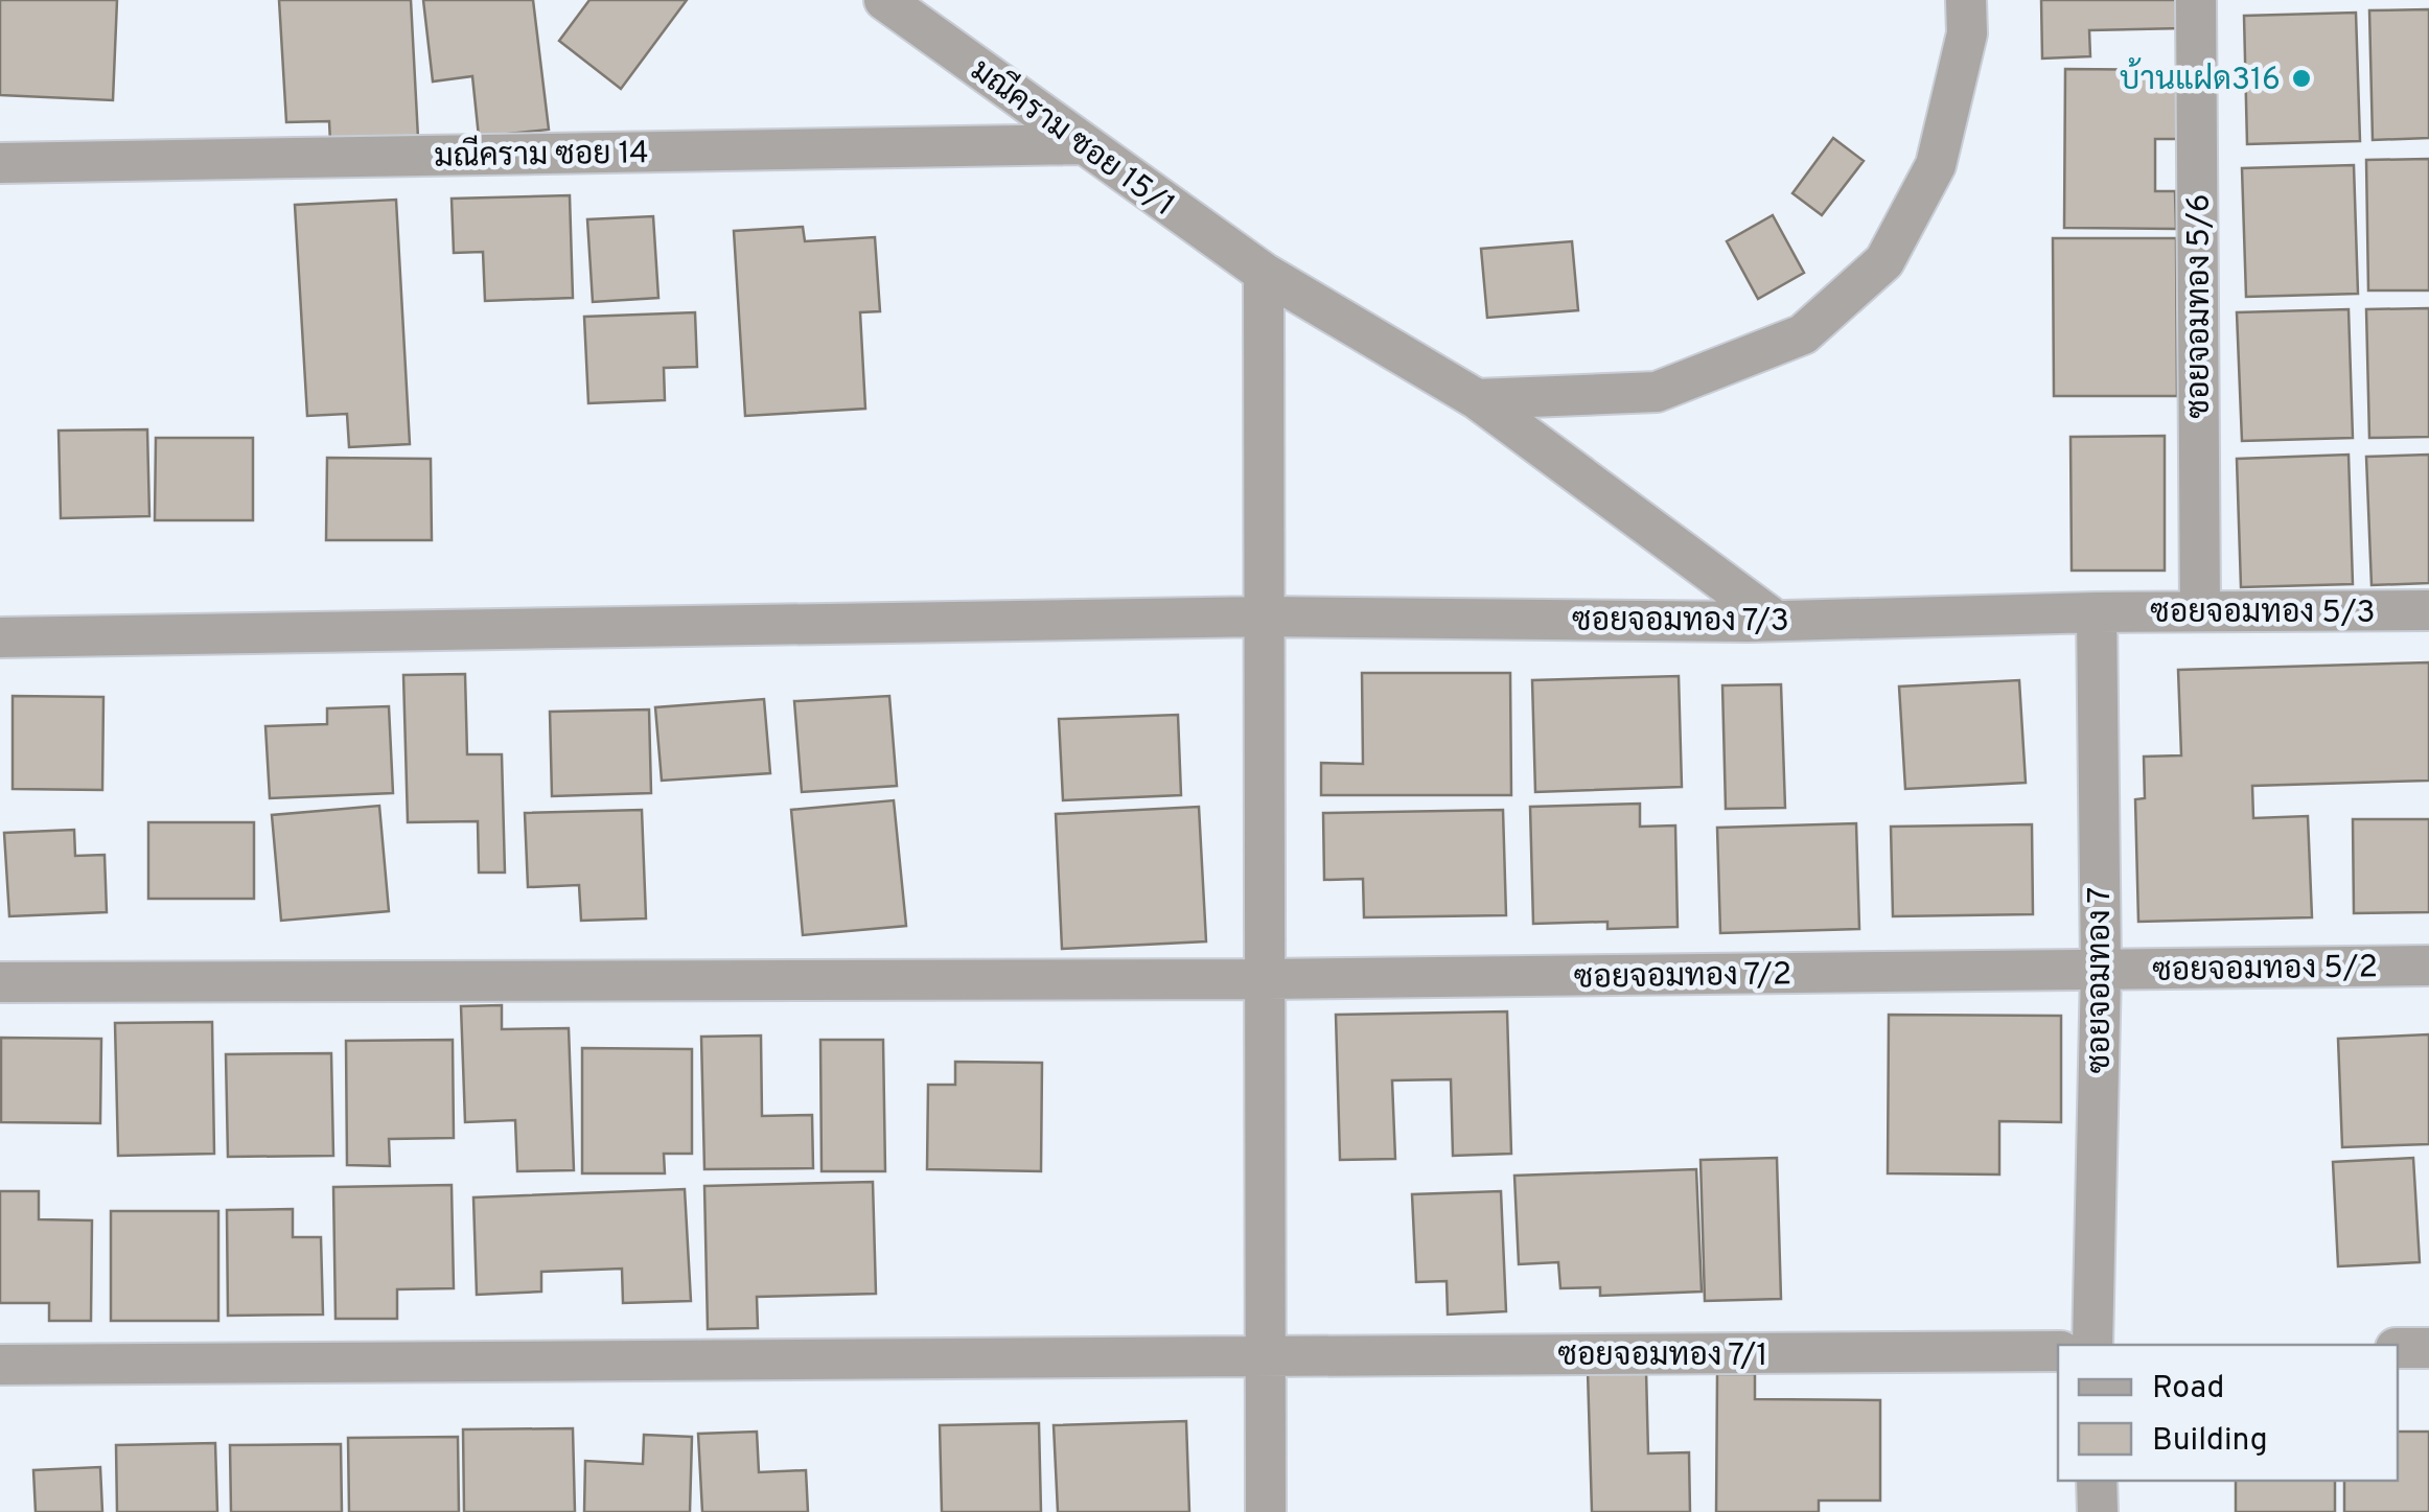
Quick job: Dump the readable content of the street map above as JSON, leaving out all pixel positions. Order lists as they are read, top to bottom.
{
  "streets": {
    "street": [
      "มณีคราม ซอย 15/1",
      "มณีคราม ซอย 14",
      "ซอยจอมทอง 5/6",
      "ซอยจอมทอง 5/3",
      "ซอยจอมทอง 7/3",
      "ซอยจอมทอง 5/2",
      "ซอยจอมทอง 7/2",
      "ซอยจอมทอง 7",
      "ซอยจอมทอง 7/1"
    ]
  },
  "crossings": [
    ["มณีคราม ซอย 15/1", "มณีคราม ซอย 14"],
    ["มณีคราม ซอย 15/1", "ซอยจอมทอง 7/3"],
    ["ซอยจอมทอง 5/6", "ซอยจอมทอง 5/3"],
    ["ซอยจอมทอง 5/3", "ซอยจอมทอง 7/3"],
    ["ซอยจอมทอง 5/3", "ซอยจอมทอง 7"],
    ["ซอยจอมทอง 7/3", "ซอยจอมทอง 7"],
    ["ซอยจอมทอง 5/2", "ซอยจอมทอง 7/2"],
    ["ซอยจอมทอง 5/2", "ซอยจอมทอง 7"],
    ["ซอยจอมทอง 7/2", "ซอยจอมทอง 7"]
  ],
  "places": ["บ้านแฝด316"],
  "legend": ["Road", "Building"]
}
